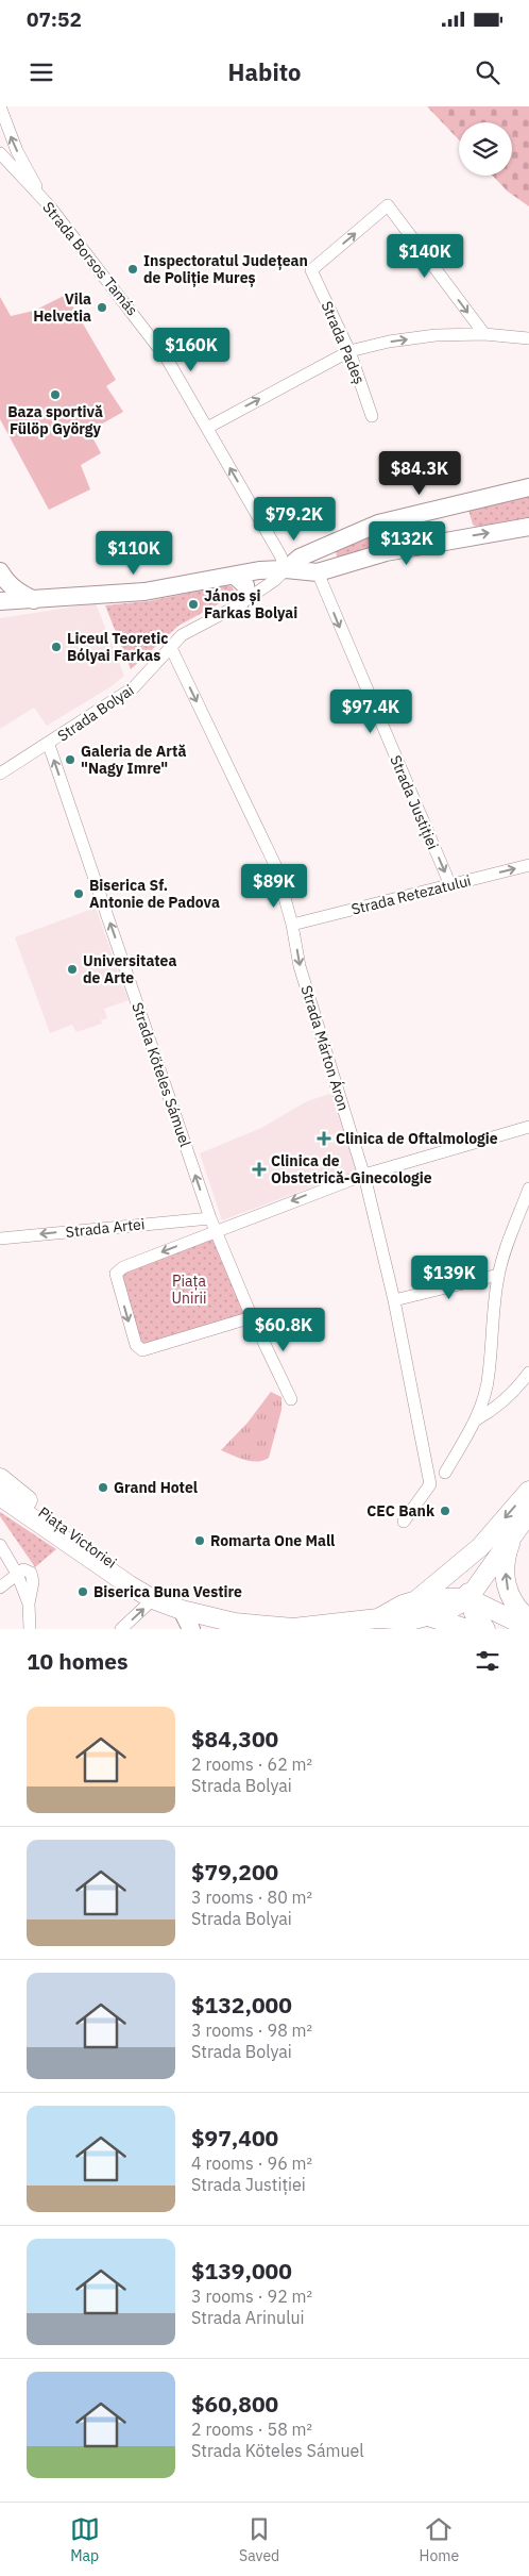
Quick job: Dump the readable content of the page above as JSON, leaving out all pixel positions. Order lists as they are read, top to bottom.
{
  "streets": {
    "main road": ["Piața Victoriei"],
    "street": [
      "Strada Borsos Tamás",
      "Strada Padeș",
      "Strada Bolyai",
      "Strada Justiției",
      "Strada Retezatului",
      "Strada Márton Áron",
      "Strada Köteles Sámuel",
      "Strada Artei"
    ]
  },
  "crossings": [
    ["Strada Borsos Tamás", "Strada Bolyai"],
    ["Strada Bolyai", "Strada Márton Áron"],
    ["Strada Bolyai", "Strada Köteles Sámuel"],
    ["Strada Justiției", "Strada Retezatului"],
    ["Strada Retezatului", "Strada Márton Áron"],
    ["Strada Köteles Sámuel", "Strada Artei"]
  ],
  "one_way": [
    "Strada Justiției",
    "Strada Márton Áron",
    "Strada Köteles Sámuel",
    "Strada Artei"
  ],
  "parks": ["Piața Unirii"],
  "places": {
    "other": [
      "Inspectoratul Județean de Poliție Mureș",
      "Vila Helvetia",
      "Baza sportivă Fülöp György",
      "János și Farkas Bolyai",
      "Liceul Teoretic Bólyai Farkas",
      "Galeria de Artă \"Nagy Imre\"",
      "Biserica Sf. Antonie de Padova",
      "Universitatea de Arte",
      "Grand Hotel",
      "CEC Bank",
      "Romarta One Mall",
      "Biserica Buna Vestire"
    ],
    "health": ["Clinica de Oftalmologie", "Clinica de Obstetrică-Ginecologie"]
  },
  "page": {
    "status": "07:52",
    "header": "Habito",
    "price": [
      "$140K",
      "$160K",
      "$84.3K",
      "$79.2K",
      "$132K",
      "$110K",
      "$97.4K",
      "$89K",
      "$139K",
      "$60.8K"
    ],
    "heading": "10 homes",
    "list": [
      {
        "name": "$84,300",
        "note": "2 rooms · 62 m² · Strada Bolyai"
      },
      {
        "name": "$79,200",
        "note": "3 rooms · 80 m² · Strada Bolyai"
      },
      {
        "name": "$132,000",
        "note": "3 rooms · 98 m² · Strada Bolyai"
      },
      {
        "name": "$97,400",
        "note": "4 rooms · 96 m² · Strada Justiției"
      },
      {
        "name": "$139,000",
        "note": "3 rooms · 92 m² · Strada Arinului"
      },
      {
        "name": "$60,800",
        "note": "2 rooms · 58 m² · Strada Köteles Sámuel"
      }
    ],
    "tabs": ["Map", "Saved", "Home"]
  }
}
